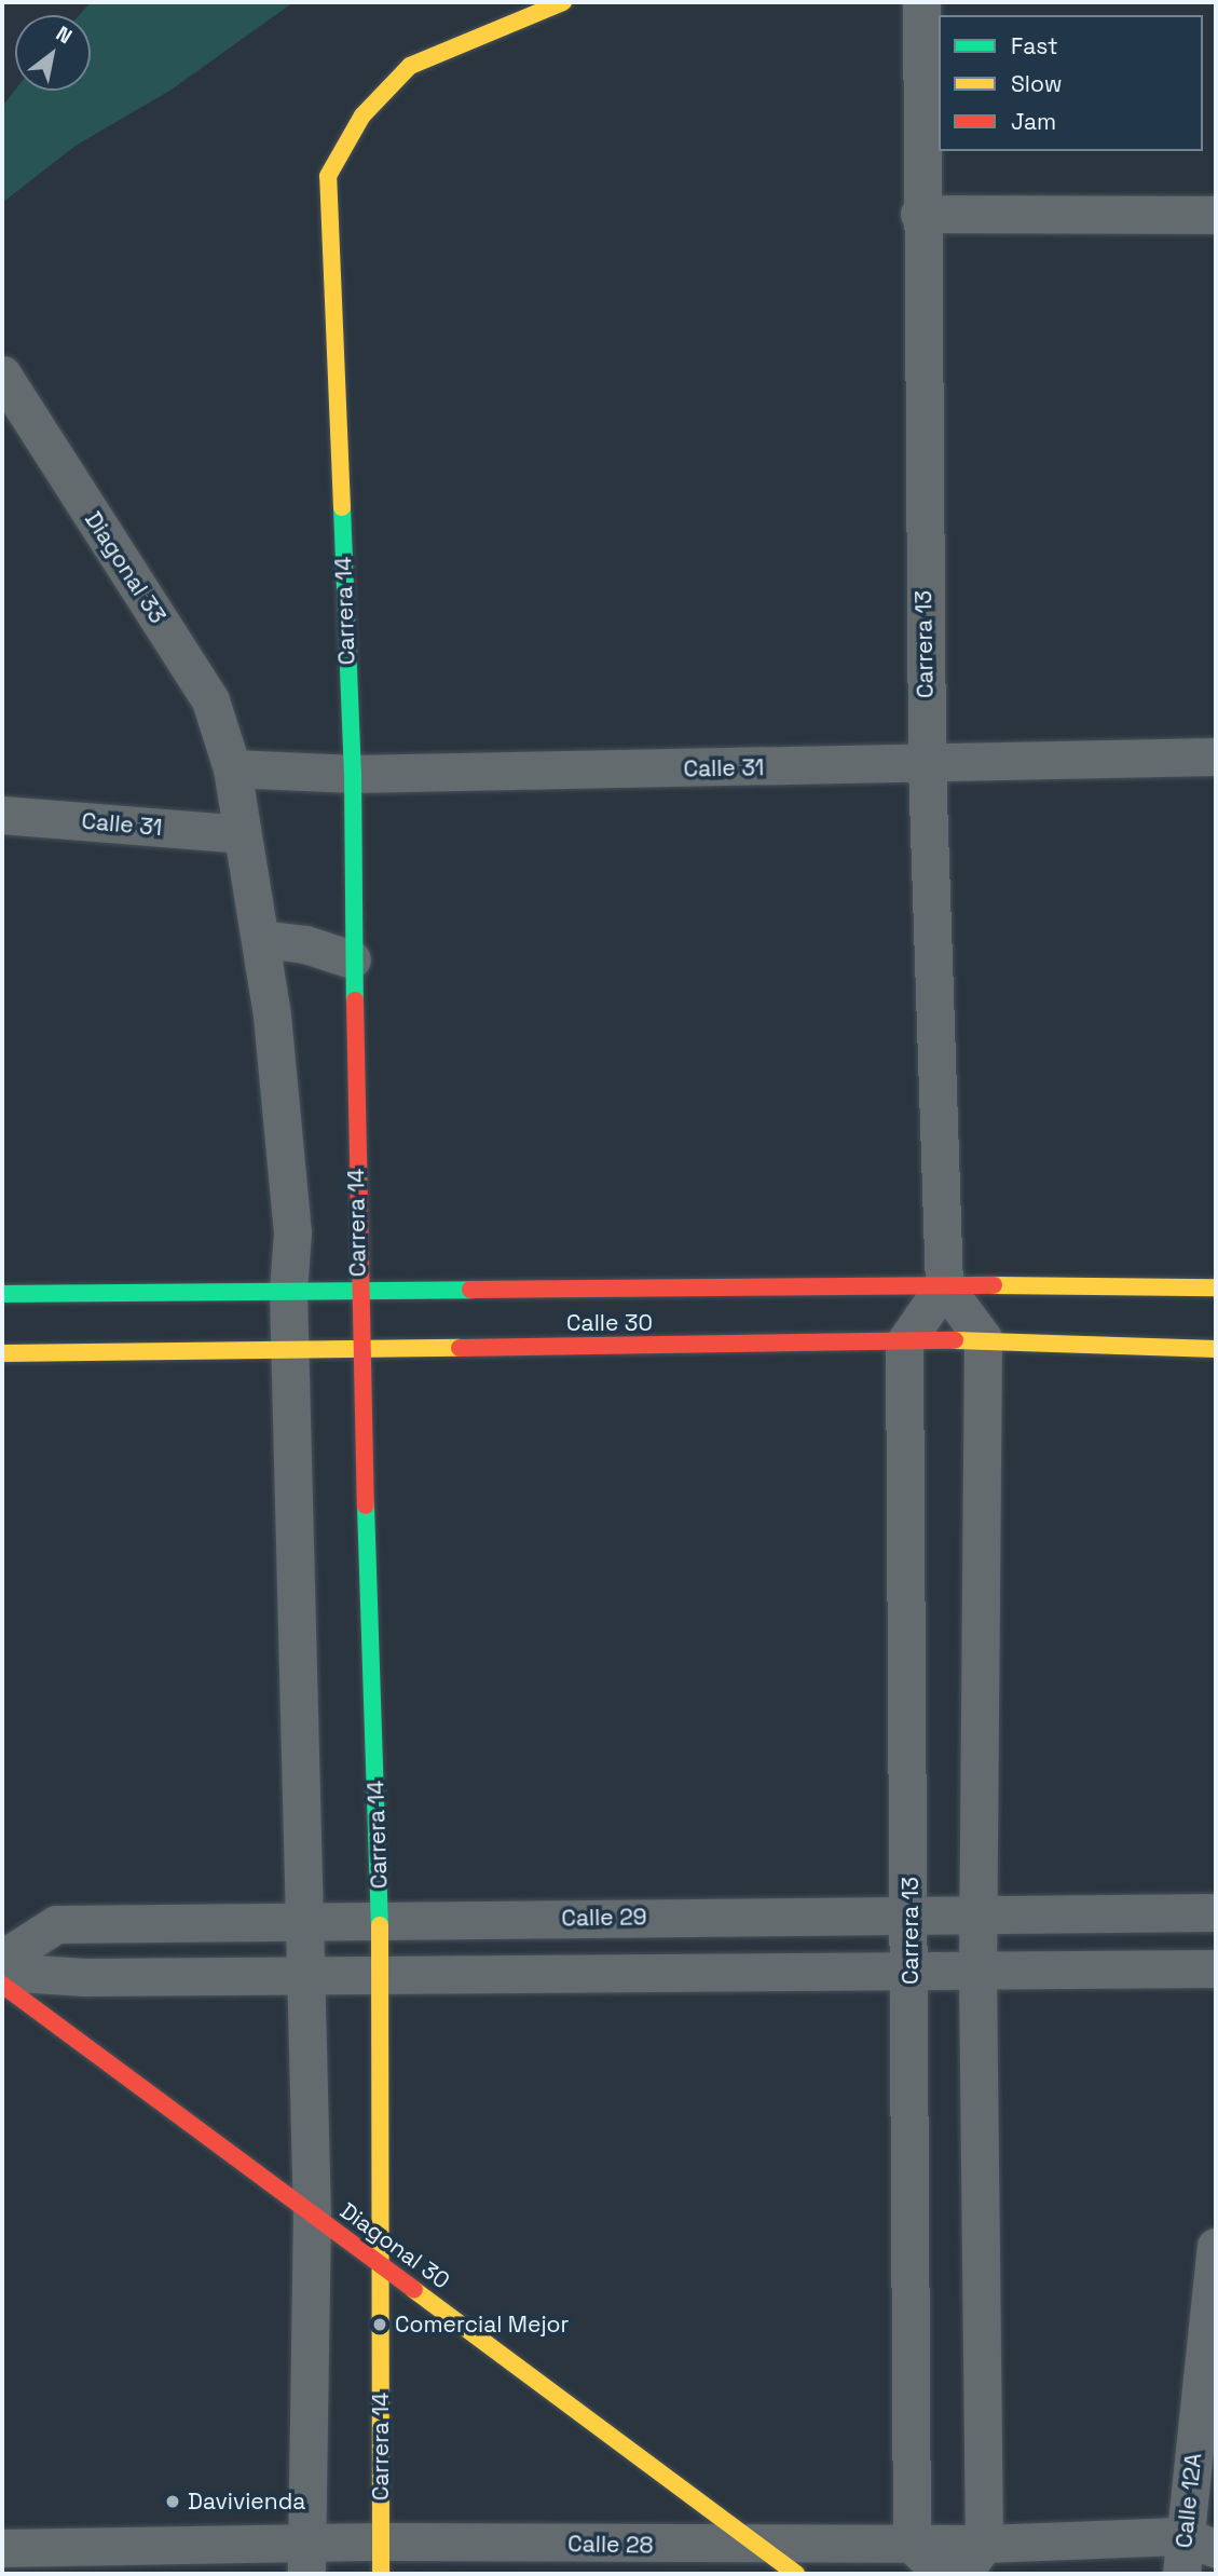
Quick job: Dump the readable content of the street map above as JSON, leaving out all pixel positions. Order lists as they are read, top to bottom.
{
  "streets": {
    "street": [
      "Diagonal 33",
      "Carrera 14",
      "Carrera 13",
      "Calle 31",
      "Calle 30",
      "Calle 29",
      "Diagonal 30",
      "Calle 12A",
      "Calle 28"
    ]
  },
  "crossings": [
    ["Diagonal 33", "Calle 31"],
    ["Carrera 14", "Calle 31"],
    ["Carrera 14", "Calle 30"],
    ["Carrera 14", "Calle 29"],
    ["Carrera 14", "Diagonal 30"],
    ["Carrera 14", "Calle 28"],
    ["Carrera 13", "Calle 31"],
    ["Carrera 13", "Calle 30"],
    ["Carrera 13", "Calle 29"],
    ["Carrera 13", "Calle 28"],
    ["Diagonal 30", "Calle 28"],
    ["Calle 12A", "Calle 28"]
  ],
  "places": ["Comercial Mejor", "Davivienda"],
  "legend": ["Fast", "Slow", "Jam"],
  "north": "top right"
}
